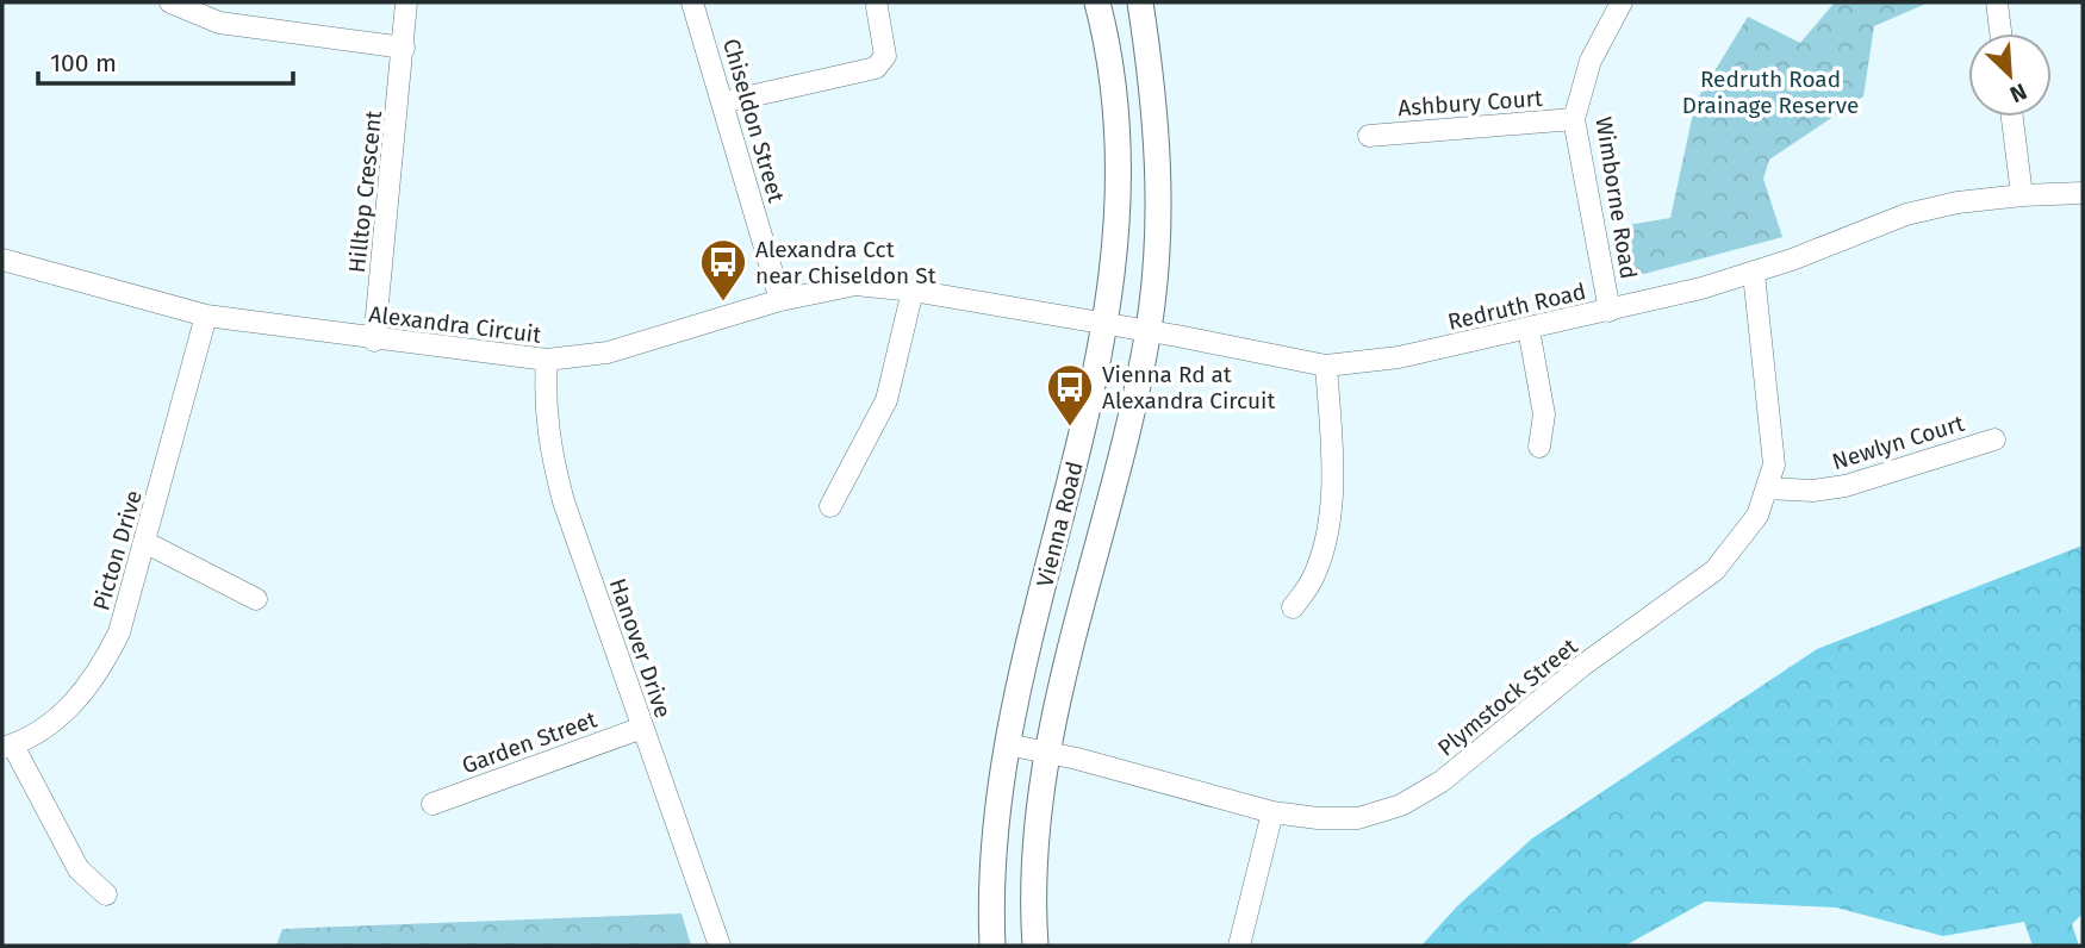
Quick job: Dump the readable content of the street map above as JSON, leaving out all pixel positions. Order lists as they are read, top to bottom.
{
  "streets": {
    "main road": ["Vienna Road"],
    "street": [
      "Ashbury Court",
      "Chiseldon Street",
      "Hilltop Crescent",
      "Wimborne Road",
      "Redruth Road",
      "Alexandra Circuit",
      "Newlyn Court",
      "Picton Drive",
      "Hanover Drive",
      "Plymstock Street",
      "Garden Street"
    ]
  },
  "crossings": [
    ["Ashbury Court", "Wimborne Road"],
    ["Chiseldon Street", "Alexandra Circuit"],
    ["Hilltop Crescent", "Alexandra Circuit"],
    ["Wimborne Road", "Redruth Road"],
    ["Redruth Road", "Alexandra Circuit"],
    ["Redruth Road", "Vienna Road"],
    ["Redruth Road", "Plymstock Street"],
    ["Alexandra Circuit", "Vienna Road"],
    ["Alexandra Circuit", "Picton Drive"],
    ["Alexandra Circuit", "Hanover Drive"],
    ["Newlyn Court", "Plymstock Street"],
    ["Vienna Road", "Plymstock Street"],
    ["Hanover Drive", "Garden Street"]
  ],
  "parks": ["Redruth Road Drainage Reserve"],
  "places": {
    "bus stop": ["Alexandra Cct near Chiseldon St", "Vienna Rd at Alexandra Circuit"]
  },
  "scale_bar": "100 m",
  "north": "bottom right"
}
